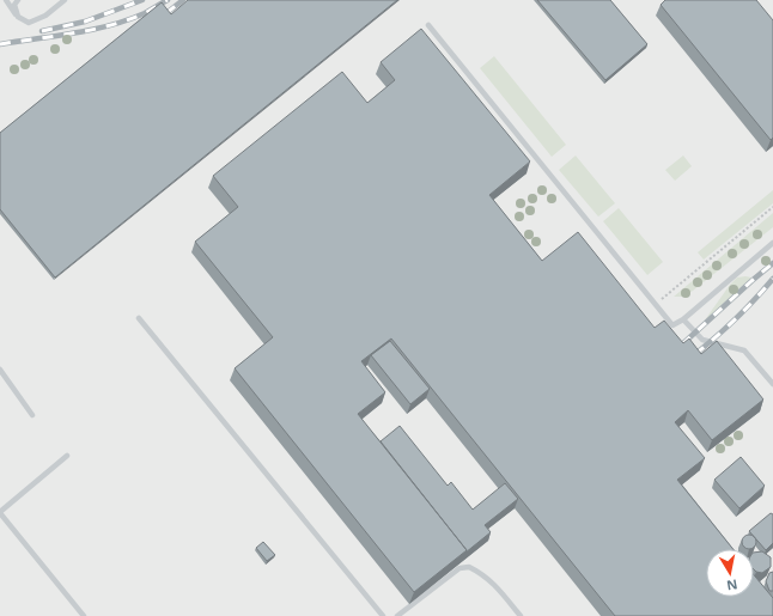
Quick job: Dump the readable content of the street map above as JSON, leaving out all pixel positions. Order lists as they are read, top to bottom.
{
  "north": "bottom"
}
